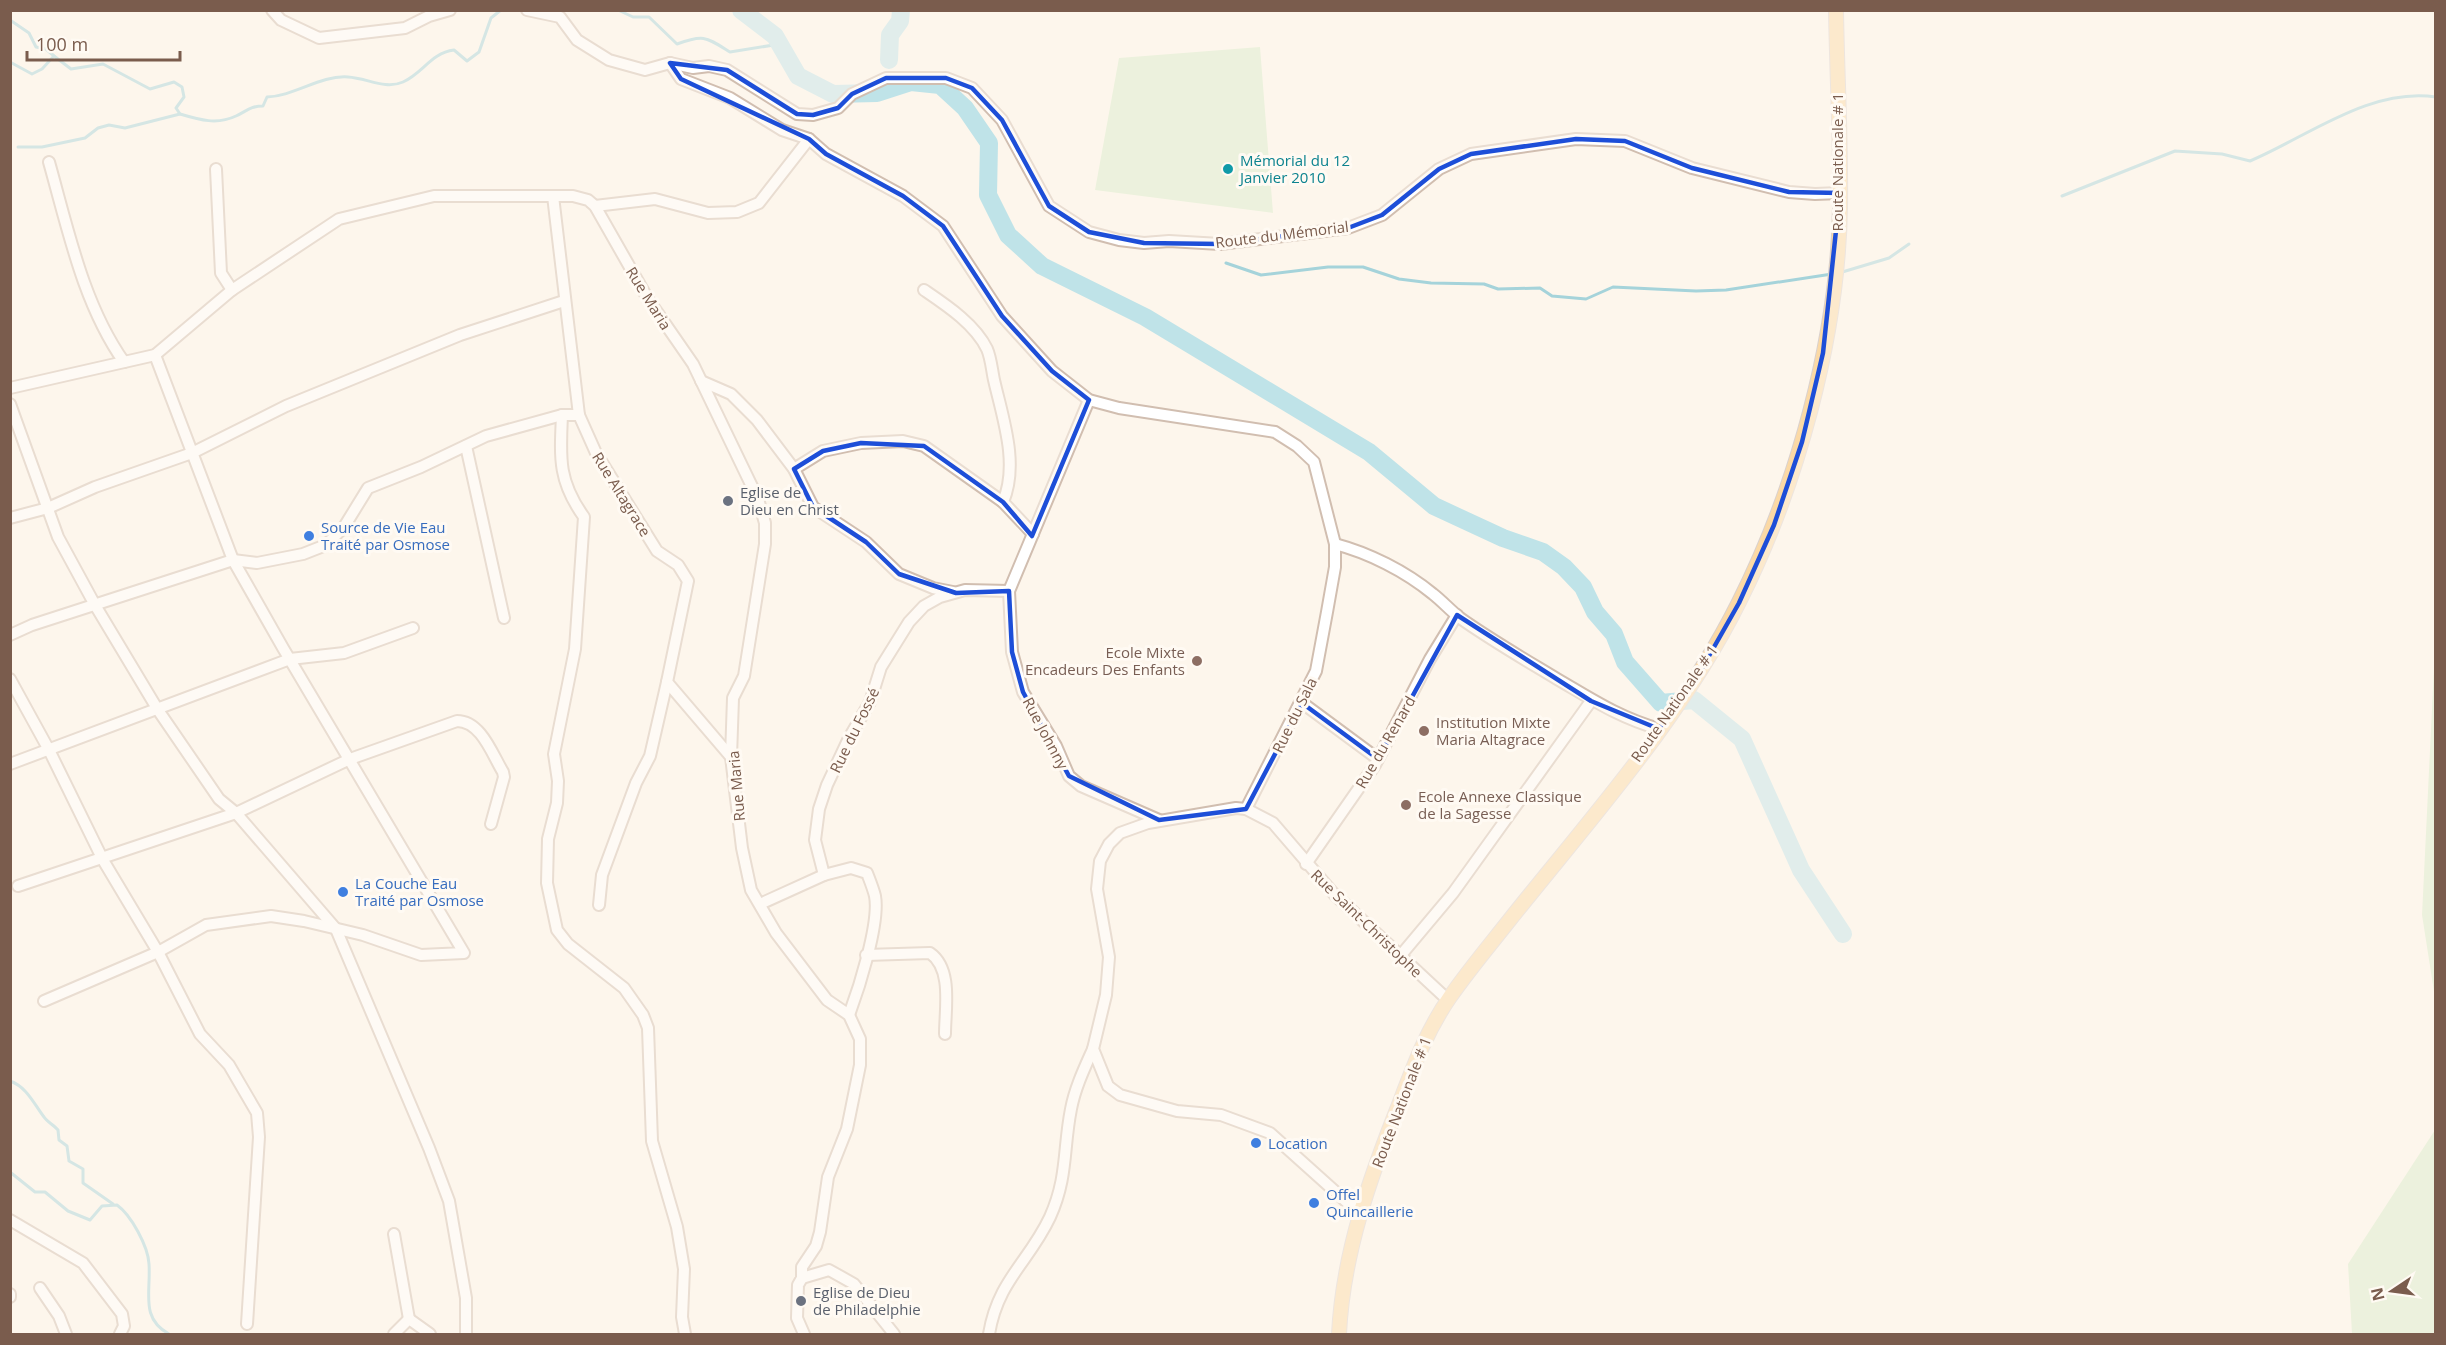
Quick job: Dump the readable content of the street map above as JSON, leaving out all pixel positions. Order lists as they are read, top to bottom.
{
  "streets": {
    "main road": ["Route Nationale # 1"],
    "street": [
      "Route du Mémorial",
      "Rue Maria",
      "Rue Altagrace",
      "Rue du Sala",
      "Rue du Fossé",
      "Rue Johnny",
      "Rue du Renard",
      "Rue Saint-Christophe"
    ]
  },
  "crossings": [
    ["Route Nationale # 1", "Route du Mémorial"],
    ["Route Nationale # 1", "Rue Saint-Christophe"],
    ["Rue du Sala", "Rue Saint-Christophe"],
    ["Rue du Fossé", "Rue Johnny"],
    ["Rue du Renard", "Rue Saint-Christophe"]
  ],
  "places": [
    "Mémorial du 12 Janvier 2010",
    "Eglise de Dieu en Christ",
    "Source de Vie Eau Traité par Osmose",
    "Ecole Mixte Encadeurs Des Enfants",
    "Institution Mixte Maria Altagrace",
    "Ecole Annexe Classique de la Sagesse",
    "La Couche Eau Traité par Osmose",
    "Location",
    "Offel Quincaillerie",
    "Eglise de Dieu de Philadelphie"
  ],
  "scale_bar": "100 m",
  "north": "left"
}
